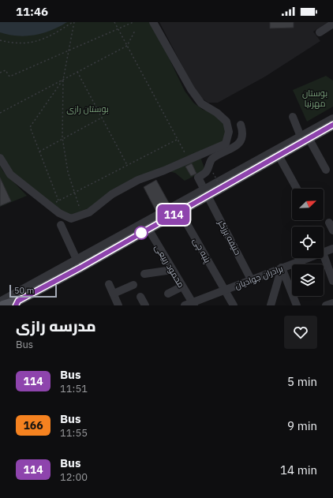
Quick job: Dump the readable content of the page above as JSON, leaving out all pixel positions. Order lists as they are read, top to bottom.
{
  "streets": {
    "street": [
      "حنیفه برزگر",
      "پنبه چی",
      "محمود ربیعی",
      "برادران جوادیان"
    ]
  },
  "crossings": [
    ["حنیفه برزگر", "برادران جوادیان"],
    ["پنبه چی", "برادران جوادیان"],
    ["محمود ربیعی", "برادران جوادیان"]
  ],
  "parks": ["بوستان مهرنیا", "بوستان رازی"],
  "lines": ["bus line 114"],
  "scale_bar": "50 m",
  "north": "top right",
  "page": {
    "status": "11:46",
    "on_map": "114",
    "scale": "50 m",
    "heading": ["مدرسه رازی", "Bus"],
    "list": [
      {
        "mark": "114",
        "name": "Bus",
        "note": "11:51",
        "value": "5 min"
      },
      {
        "mark": "166",
        "name": "Bus",
        "note": "11:55",
        "value": "9 min"
      },
      {
        "mark": "114",
        "name": "Bus",
        "note": "12:00",
        "value": "14 min"
      }
    ]
  }
}
